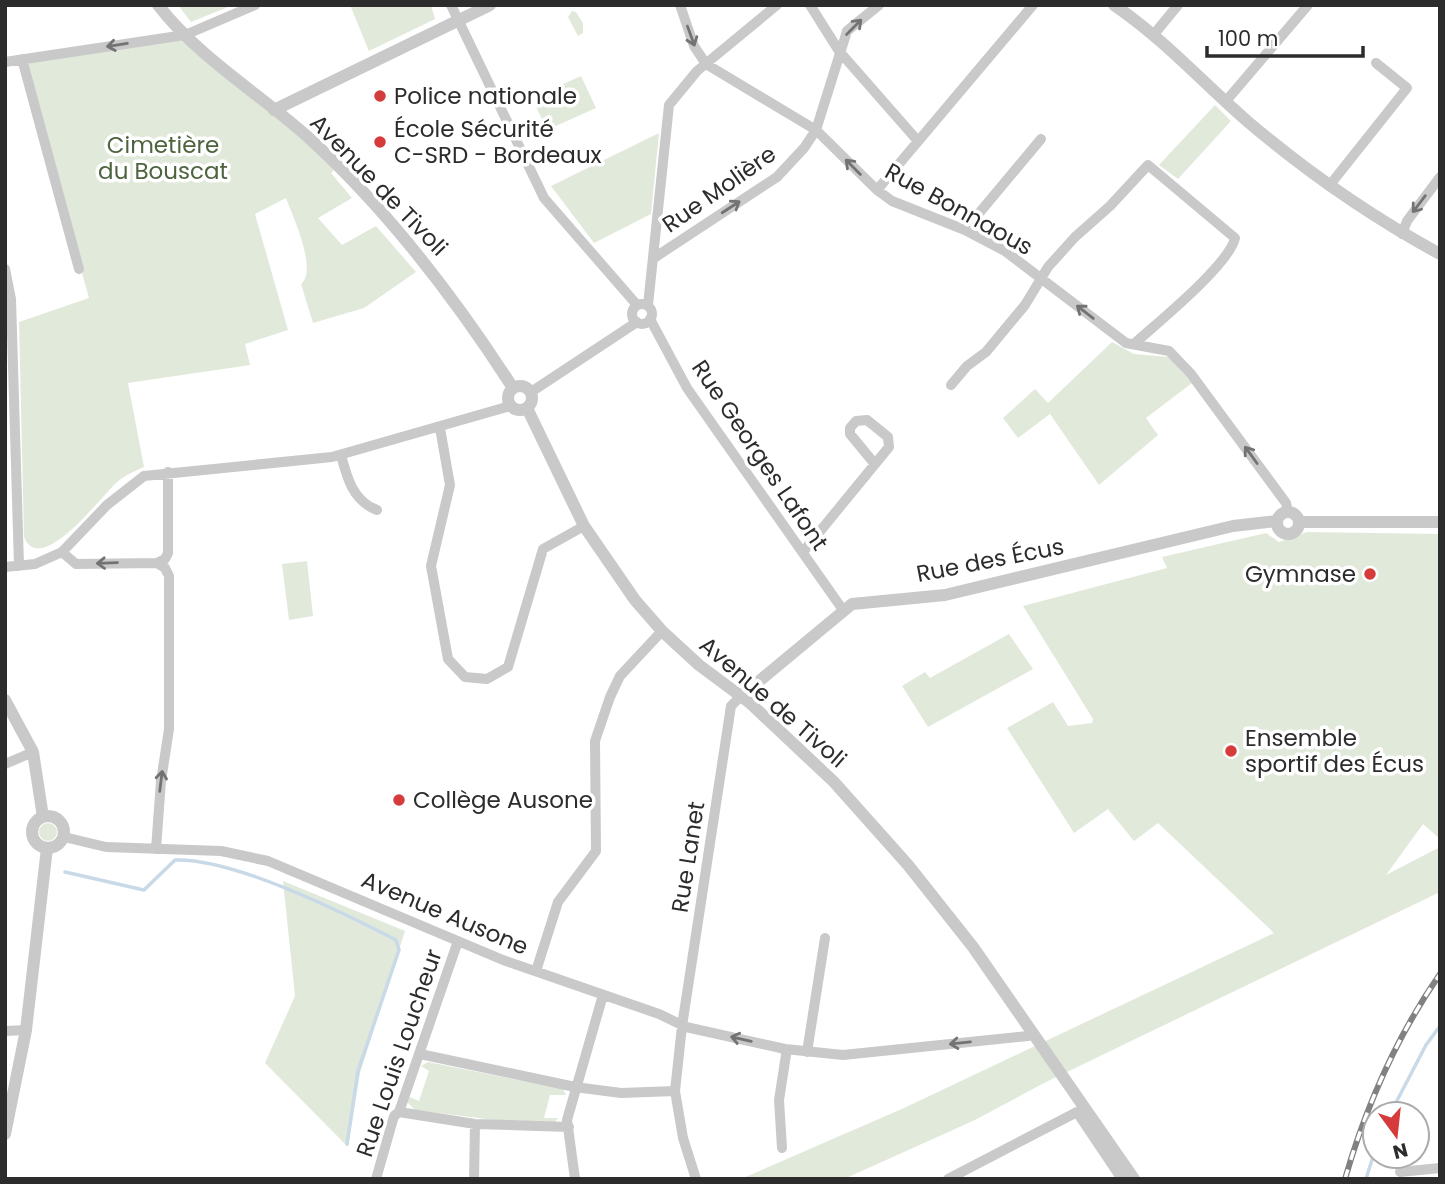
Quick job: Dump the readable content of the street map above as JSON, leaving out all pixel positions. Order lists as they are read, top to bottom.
{
  "streets": {
    "street": [
      "Avenue de Tivoli",
      "Rue Molière",
      "Rue Bonnaous",
      "Rue Georges Lafont",
      "Rue des Écus",
      "Rue Lanet",
      "Avenue Ausone",
      "Rue Louis Loucheur"
    ]
  },
  "crossings": [
    ["Avenue de Tivoli", "Rue des Écus"],
    ["Avenue de Tivoli", "Rue Lanet"],
    ["Avenue de Tivoli", "Avenue Ausone"],
    ["Rue Molière", "Rue Bonnaous"],
    ["Rue Bonnaous", "Rue des Écus"],
    ["Rue Georges Lafont", "Rue des Écus"],
    ["Rue des Écus", "Rue Lanet"],
    ["Rue Lanet", "Avenue Ausone"],
    ["Avenue Ausone", "Rue Louis Loucheur"]
  ],
  "one_way": ["Rue Molière", "Rue Bonnaous"],
  "parks": ["Cimetière du Bouscat"],
  "places": [
    "Police nationale",
    "École Sécurité C-SRD - Bordeaux",
    "Gymnase",
    "Ensemble sportif des Écus",
    "Collège Ausone"
  ],
  "scale_bar": "100 m",
  "north": "bottom"
}
